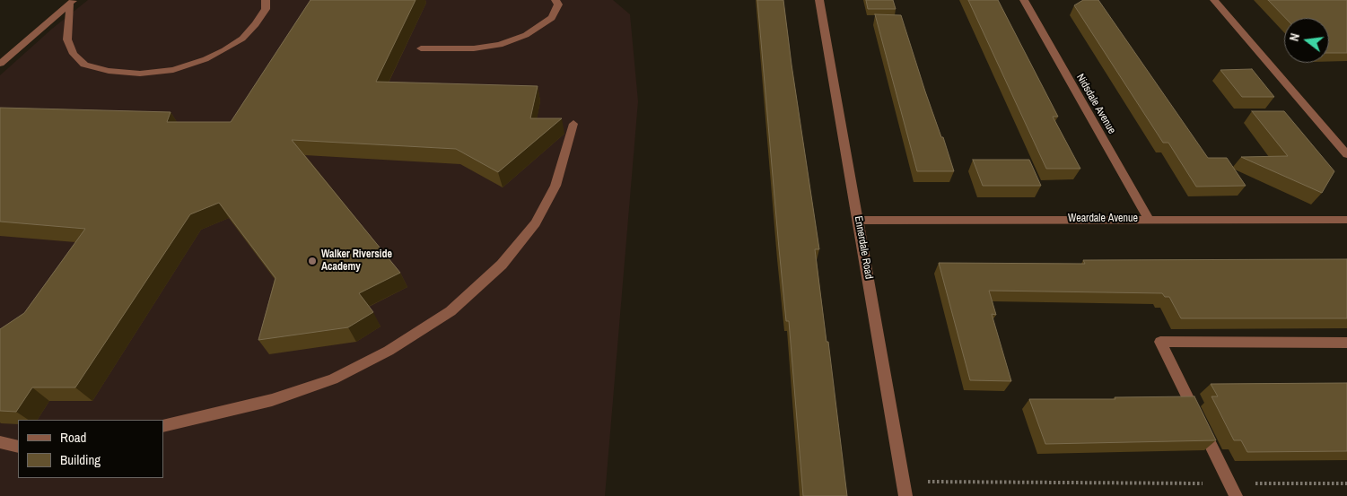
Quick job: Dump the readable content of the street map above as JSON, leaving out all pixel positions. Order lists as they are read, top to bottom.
{
  "streets": {
    "street": ["Nidsdale Avenue", "Weardale Avenue", "Ennerdale Road"]
  },
  "crossings": [
    ["Nidsdale Avenue", "Weardale Avenue"],
    ["Weardale Avenue", "Ennerdale Road"]
  ],
  "places": ["Walker Riverside Academy"],
  "legend": ["Road", "Building"],
  "north": "left"
}
